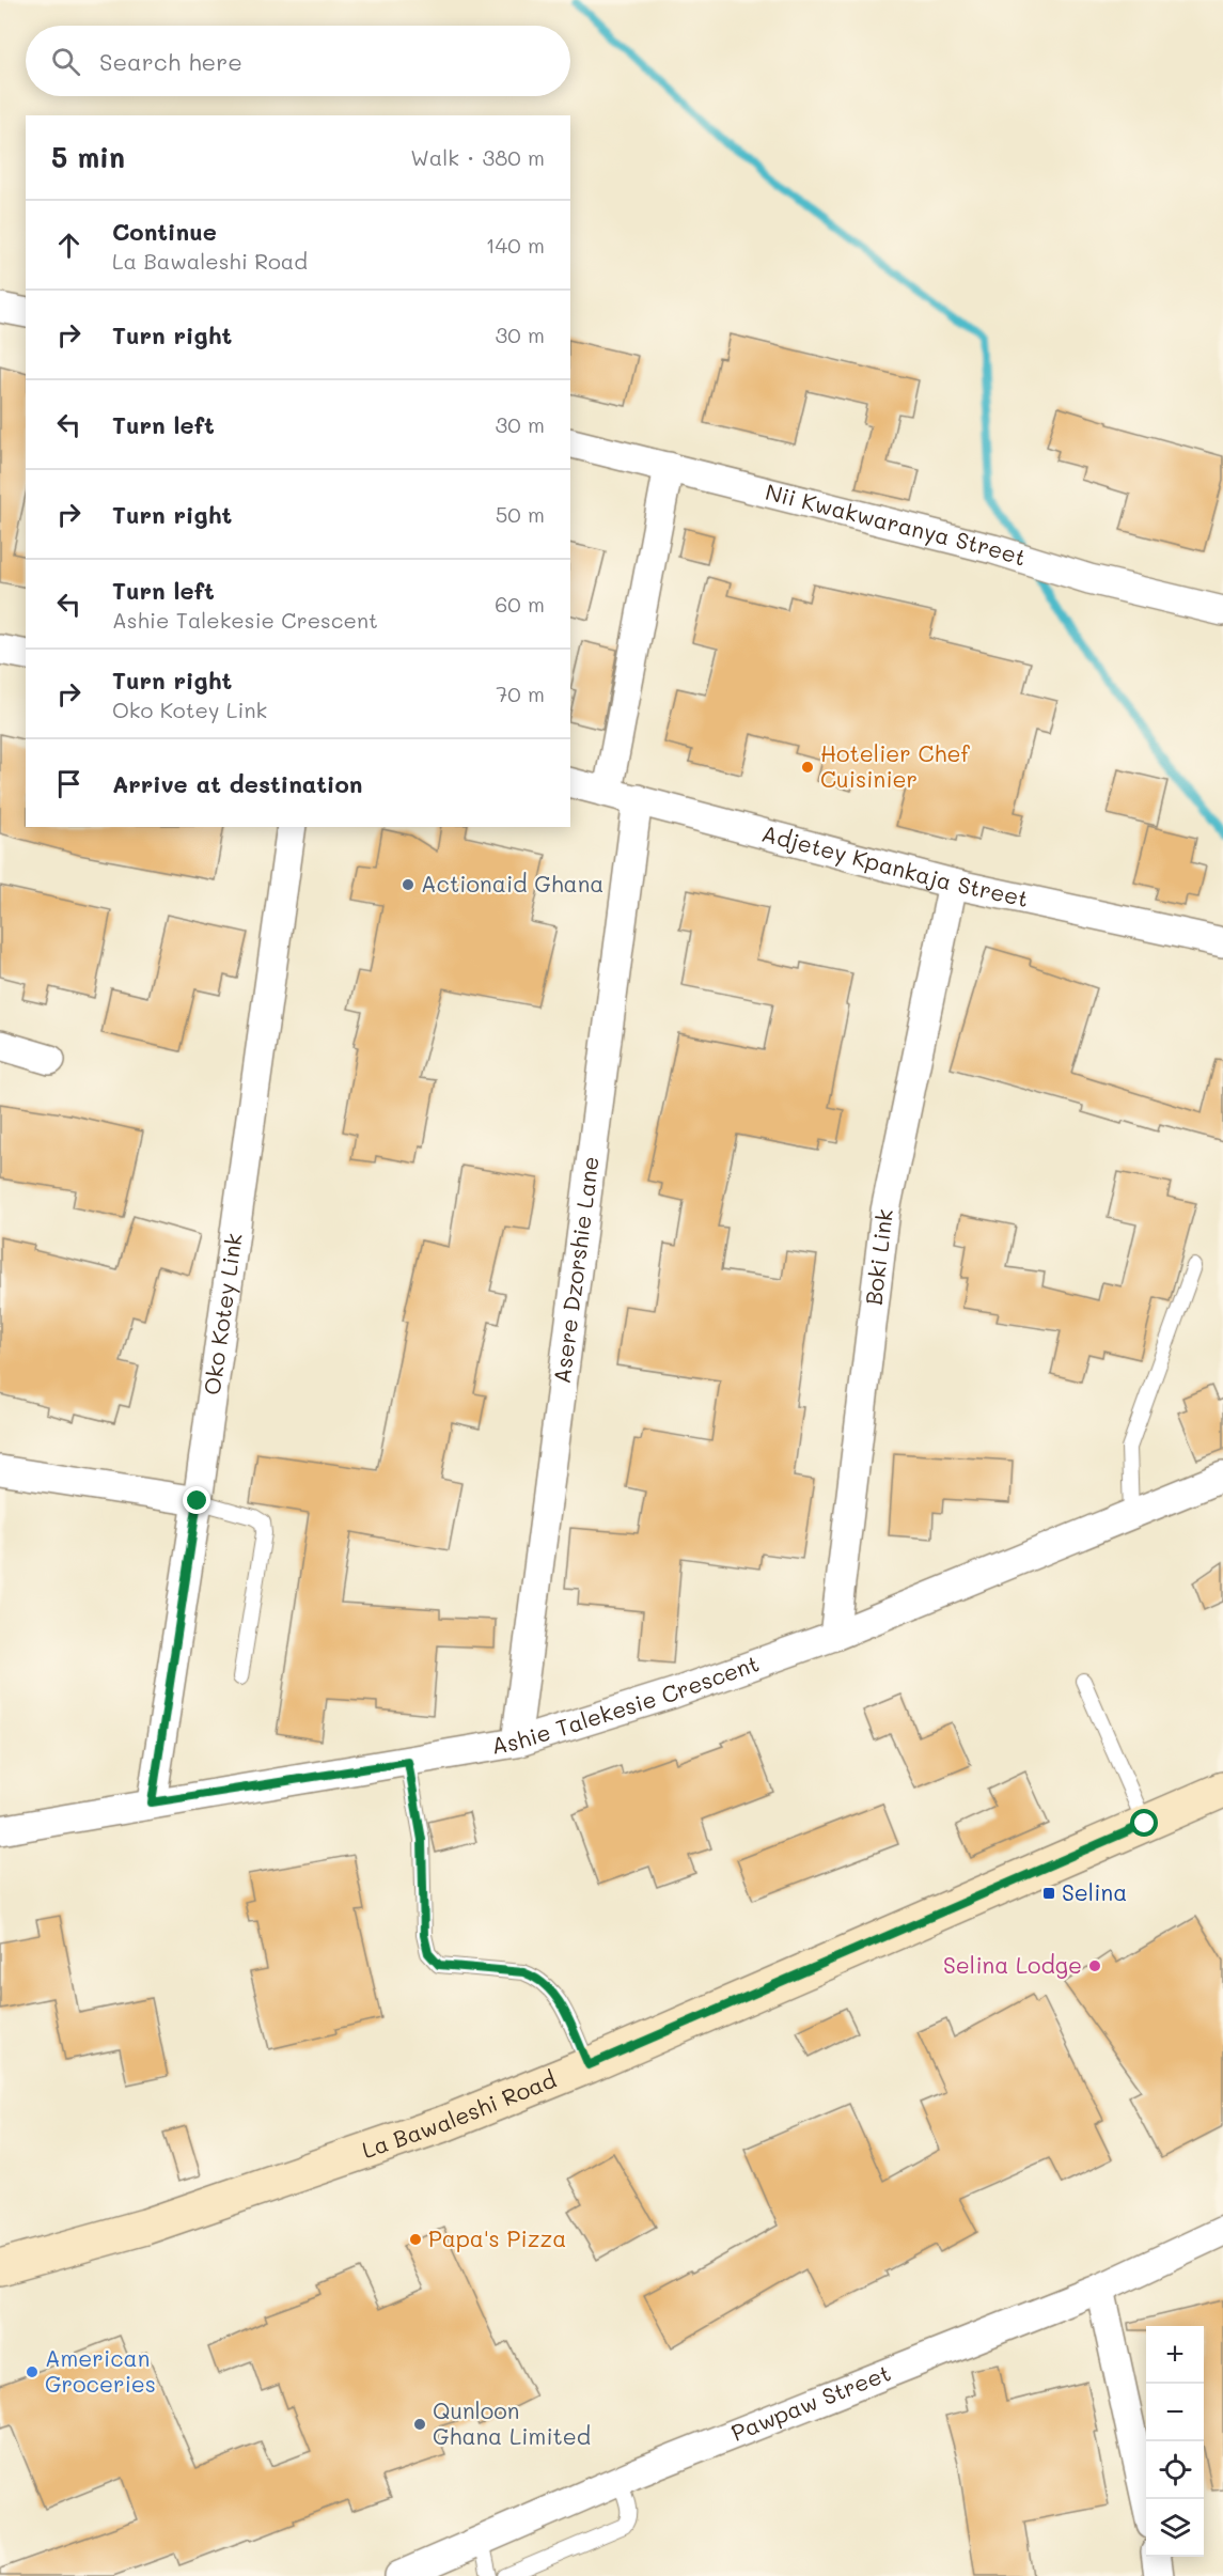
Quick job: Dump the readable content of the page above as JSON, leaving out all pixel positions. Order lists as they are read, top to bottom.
{
  "streets": {
    "main road": ["La Bawaleshi Road"],
    "street": [
      "Nii Kwakwaranya Street",
      "Adjetey Kpankaja Street",
      "Boki Link",
      "Asere Dzorshie Lane",
      "Oko Kotey Link",
      "Ashie Talekesie Crescent",
      "Pawpaw Street"
    ]
  },
  "crossings": [
    ["Adjetey Kpankaja Street", "Boki Link"],
    ["Adjetey Kpankaja Street", "Asere Dzorshie Lane"],
    ["Boki Link", "Ashie Talekesie Crescent"],
    ["Asere Dzorshie Lane", "Ashie Talekesie Crescent"],
    ["Oko Kotey Link", "Ashie Talekesie Crescent"]
  ],
  "places": {
    "other": [
      "Hotelier Chef Cuisinier",
      "Actionaid Ghana",
      "Selina Lodge",
      "Papa's Pizza",
      "American Groceries",
      "Qunloon Ghana Limited"
    ],
    "transit": ["Selina"]
  },
  "page": {
    "search": "Search here",
    "heading": ["5 min", "Walk · 380 m"],
    "list": [
      ["Continue", "La Bawaleshi Road", "140 m"],
      ["Turn right", "30 m"],
      ["Turn left", "30 m"],
      ["Turn right", "50 m"],
      ["Turn left", "Ashie Talekesie Crescent", "60 m"],
      ["Turn right", "Oko Kotey Link", "70 m"],
      "Arrive at destination"
    ],
    "map_buttons": ["+", "−"]
  }
}
